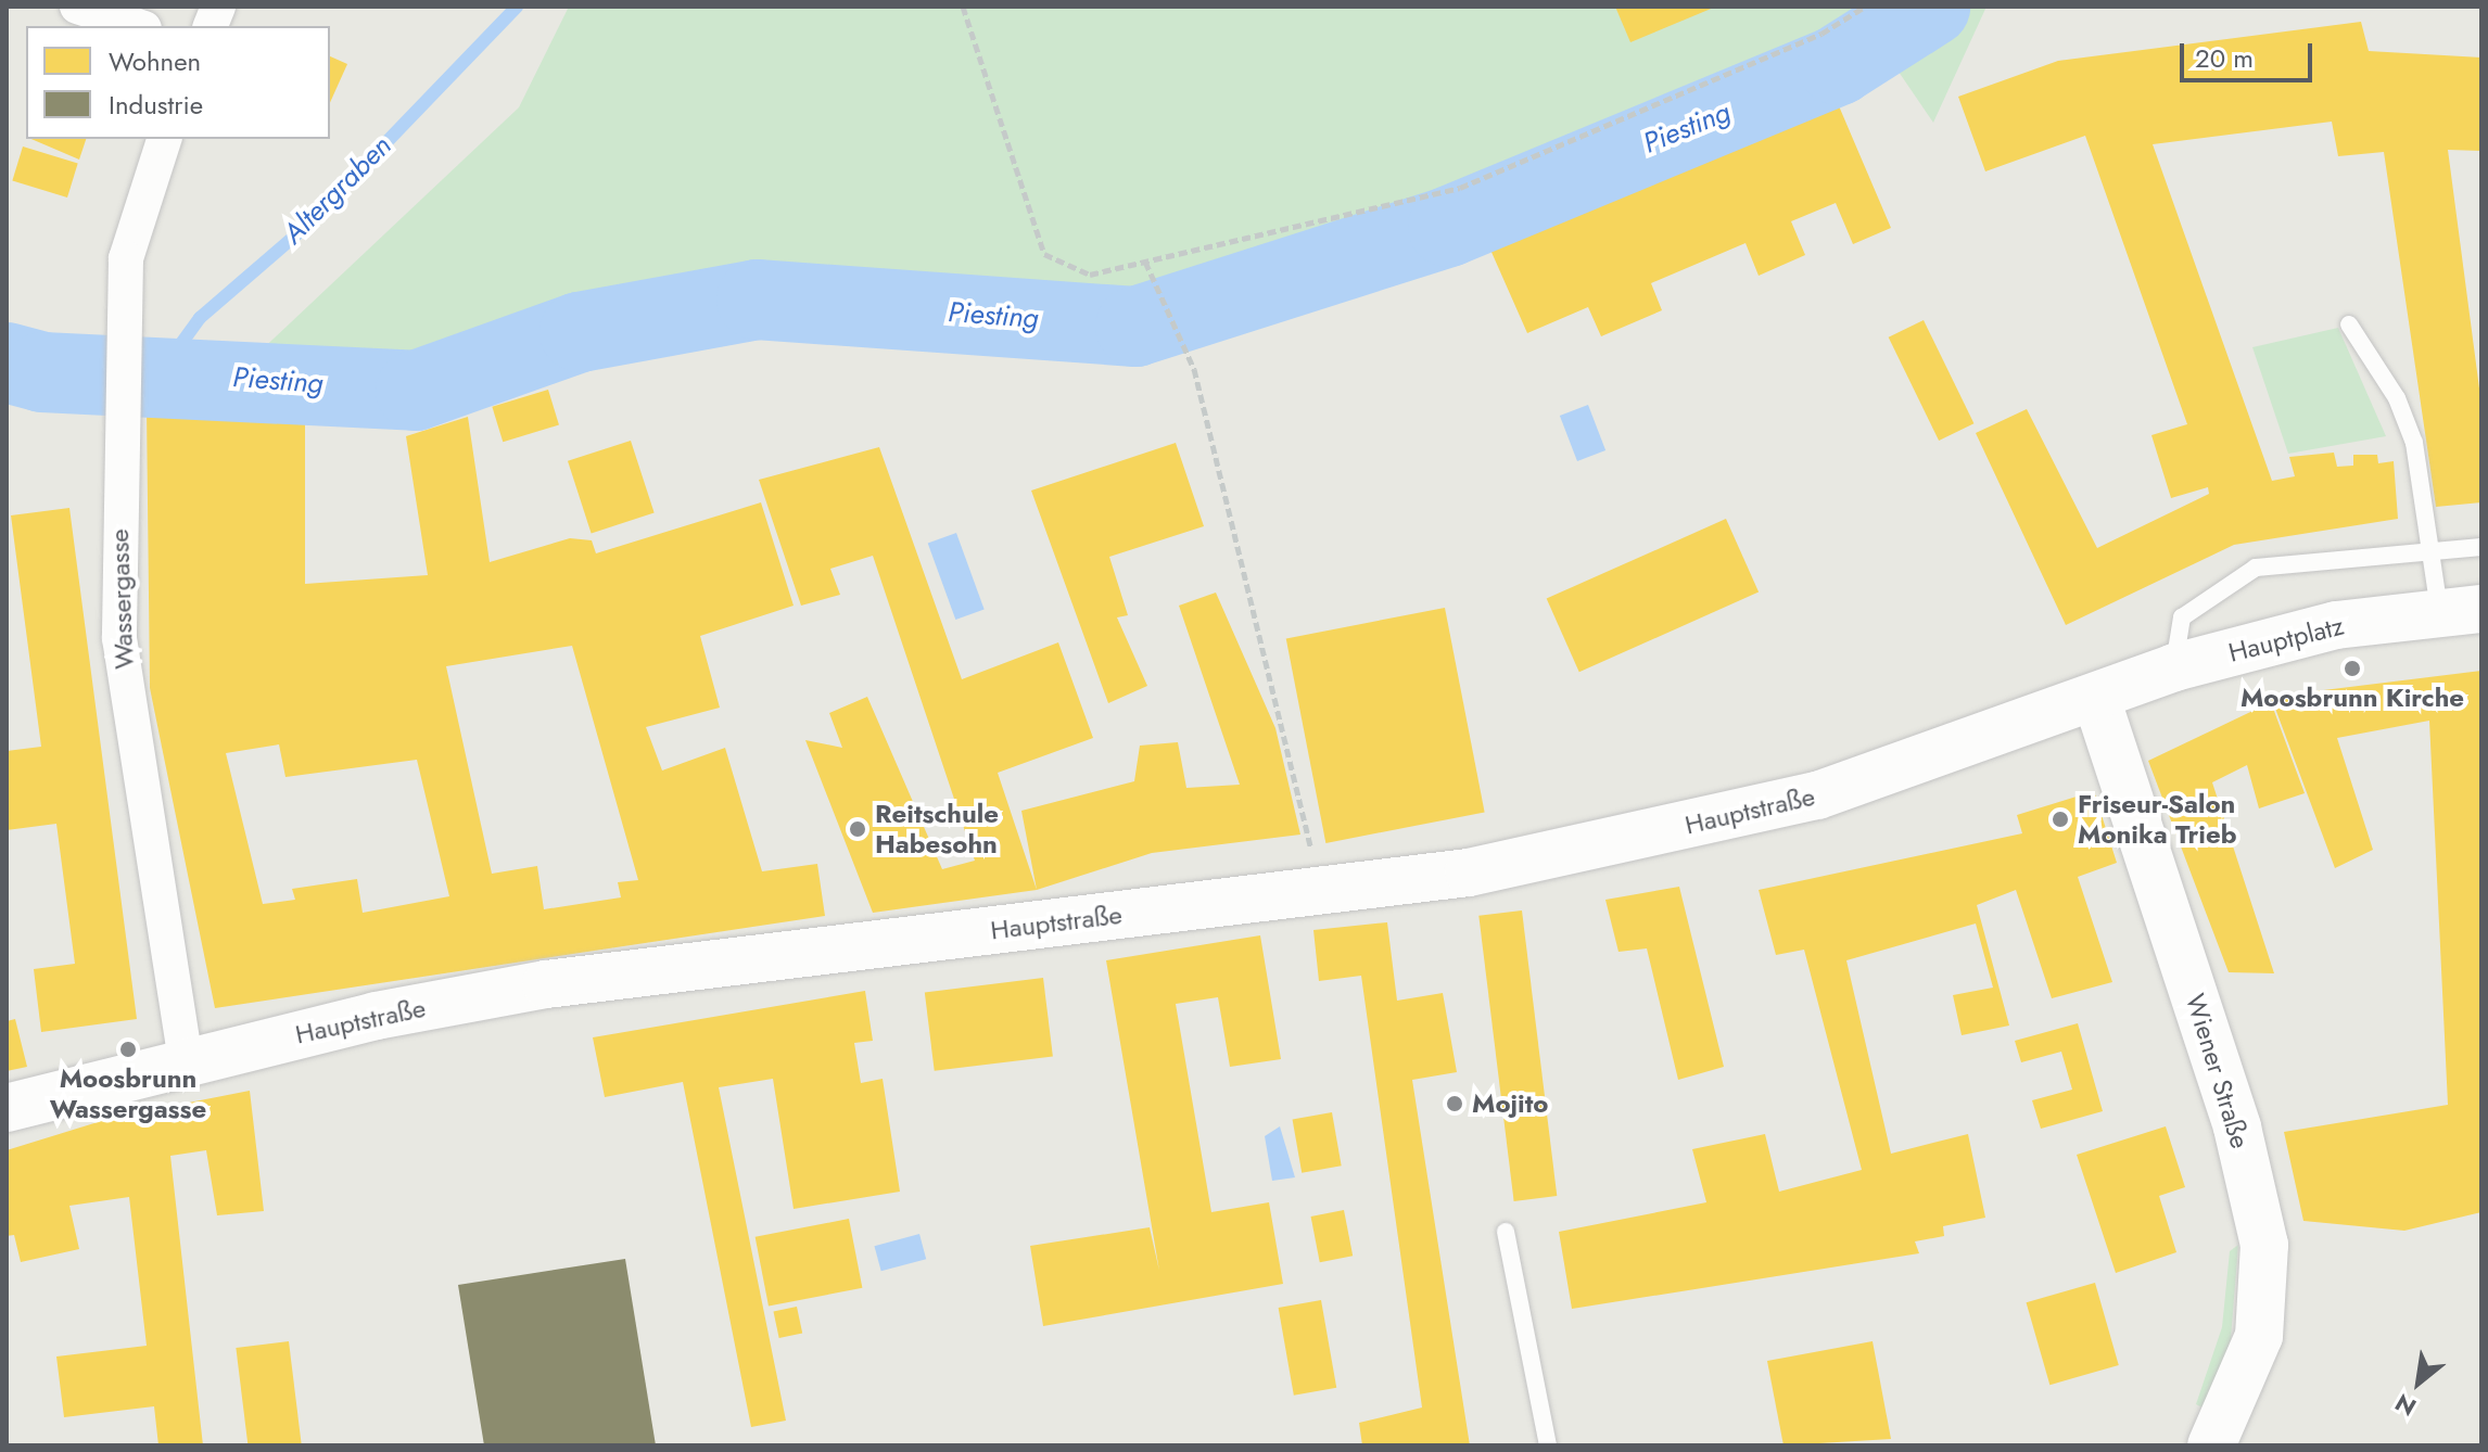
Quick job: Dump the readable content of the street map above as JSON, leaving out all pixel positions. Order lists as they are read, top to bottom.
{
  "streets": {
    "main road": ["Hauptplatz", "Hauptstraße", "Wiener Straße"],
    "street": ["Wassergasse"]
  },
  "crossings": [
    ["Wassergasse", "Hauptstraße"],
    ["Hauptplatz", "Hauptstraße"],
    ["Hauptplatz", "Wiener Straße"],
    ["Hauptstraße", "Wiener Straße"]
  ],
  "water": ["Piesting", "Altergraben"],
  "places": [
    "Moosbrunn Kirche",
    "Friseur-Salon Monika Trieb",
    "Reitschule Habesohn",
    "Moosbrunn Wassergasse",
    "Mojito"
  ],
  "legend": ["Wohnen", "Industrie"],
  "scale_bar": "20 m",
  "north": "bottom left"
}
